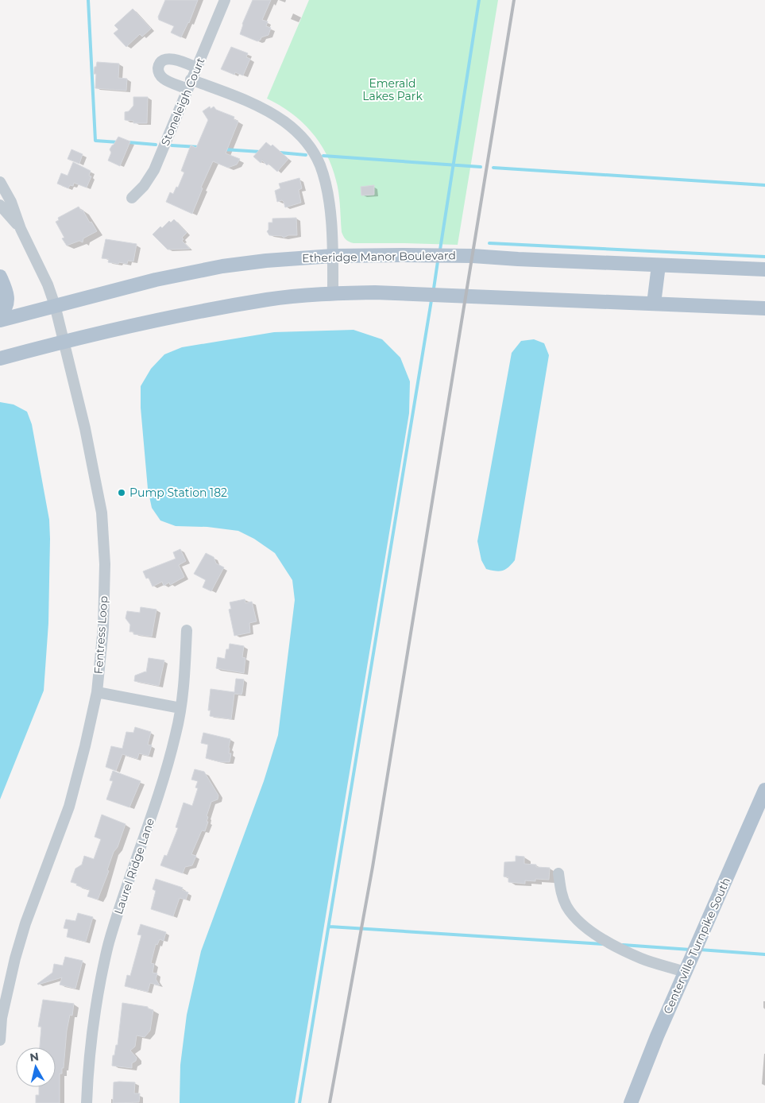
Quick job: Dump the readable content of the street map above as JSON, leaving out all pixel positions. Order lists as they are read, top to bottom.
{
  "streets": {
    "main road": ["Etheridge Manor Boulevard", "Centerville Turnpike South"],
    "street": ["Stoneleigh Court", "Fentress Loop", "Laurel Ridge Lane"]
  },
  "crossings": [
    ["Etheridge Manor Boulevard", "Fentress Loop"]
  ],
  "parks": ["Emerald Lakes Park"],
  "places": ["Pump Station 182"],
  "north": "top"
}
